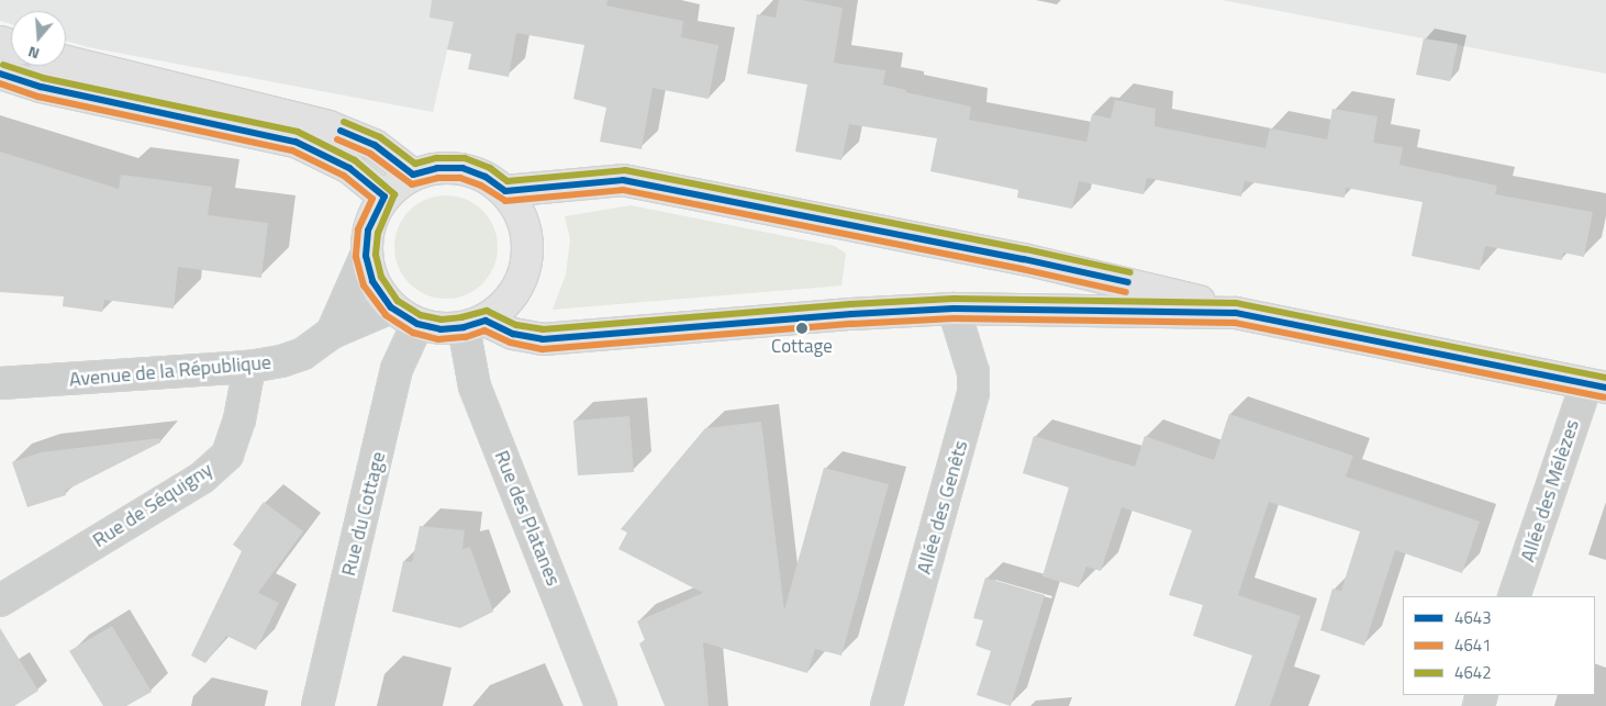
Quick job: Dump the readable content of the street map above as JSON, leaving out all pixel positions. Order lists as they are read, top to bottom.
{
  "streets": {
    "street": [
      "Avenue de la République",
      "Allée des Mélèzes",
      "Rue de Séquigny",
      "Allée des Genêts",
      "Rue du Cottage",
      "Rue des Platanes"
    ]
  },
  "crossings": [
    ["Avenue de la République", "Rue de Séquigny"],
    ["Avenue de la République", "Rue du Cottage"],
    ["Avenue de la République", "Rue des Platanes"],
    ["Rue du Cottage", "Rue des Platanes"]
  ],
  "places": ["Cottage"],
  "lines": ["transit line 4642", "transit line 4643", "transit line 4641"],
  "legend": ["4643", "4641", "4642"],
  "north": "bottom"
}
